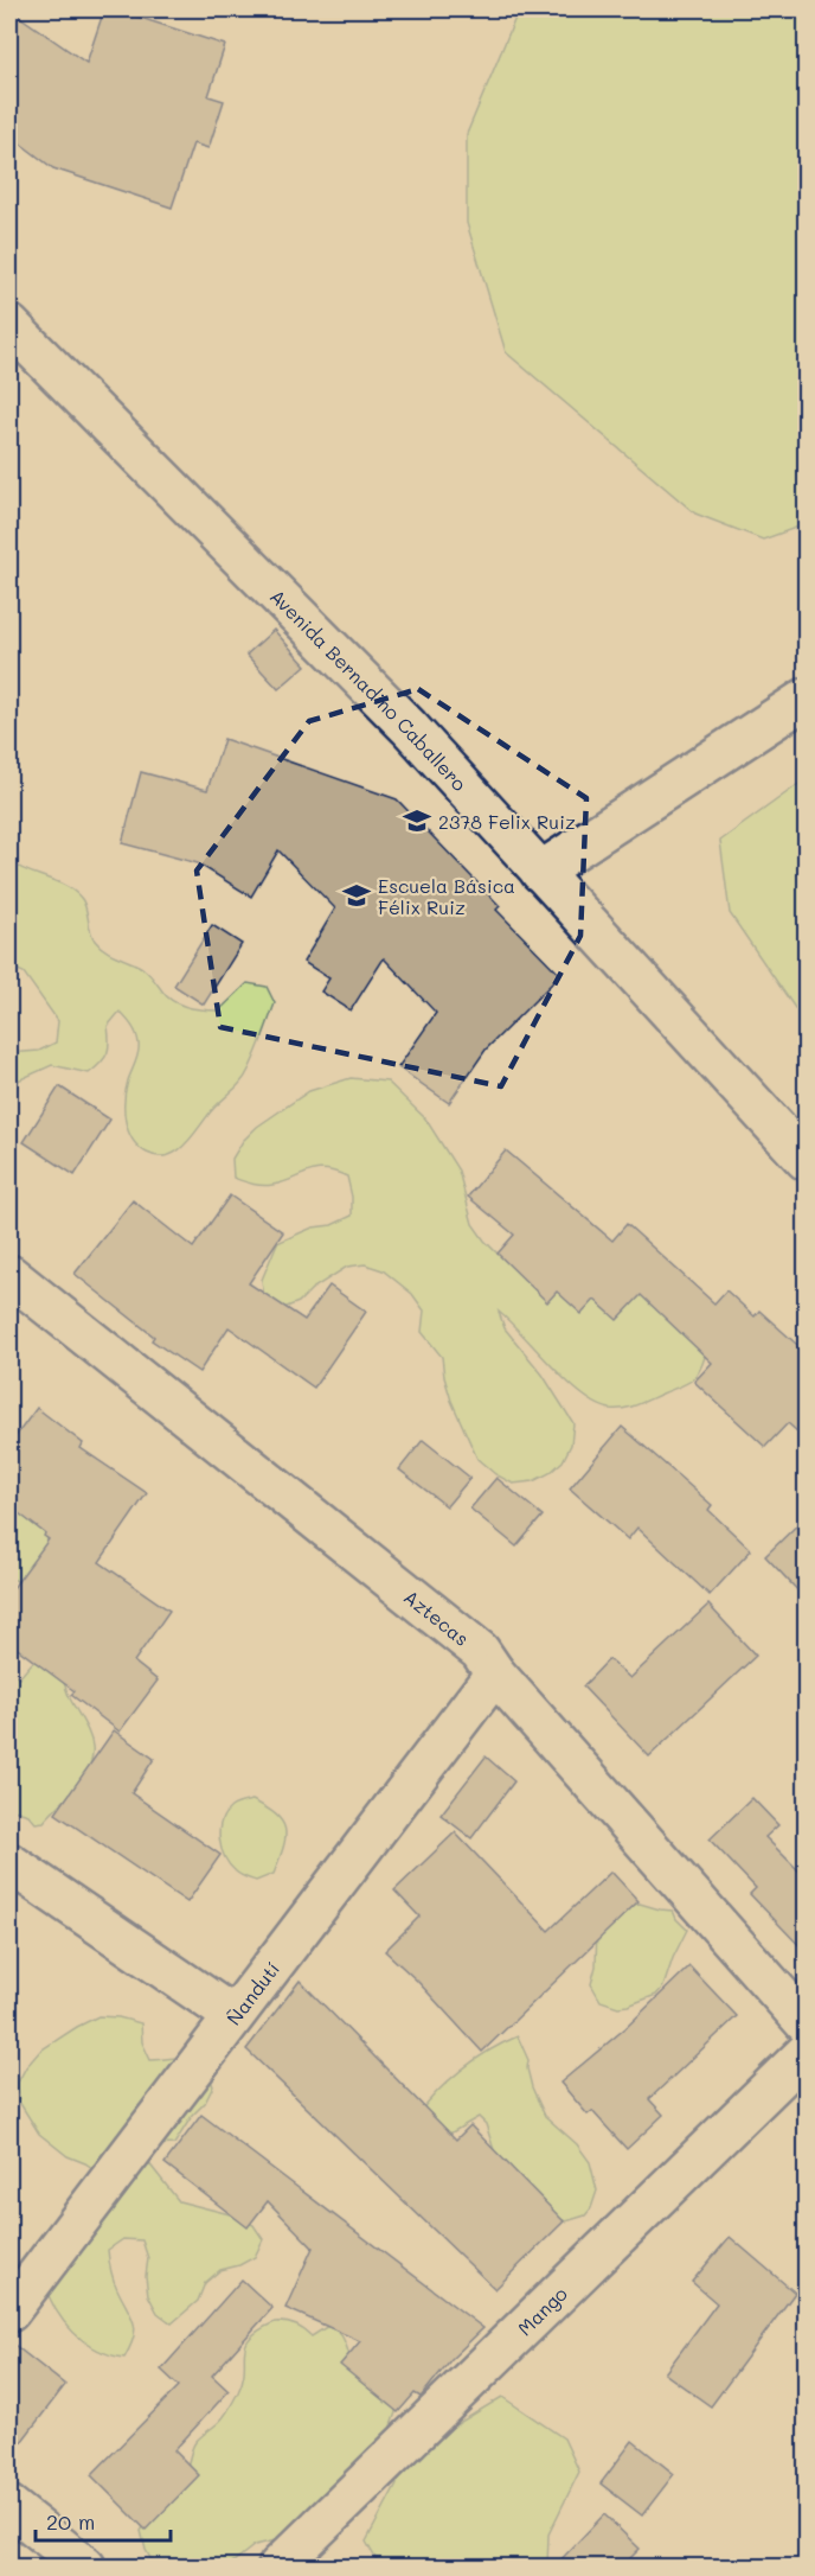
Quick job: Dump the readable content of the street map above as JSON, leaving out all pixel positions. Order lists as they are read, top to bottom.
{
  "streets": {
    "street": [
      "Avenida Bernadino Caballero",
      "Aztecas",
      "Ñandutí",
      "Mango"
    ]
  },
  "crossings": [
    ["Aztecas", "Ñandutí"]
  ],
  "places": {
    "school or university": ["2378 Felix Ruiz", "Escuela Básica Félix Ruiz"]
  },
  "scale_bar": "20 m"
}
